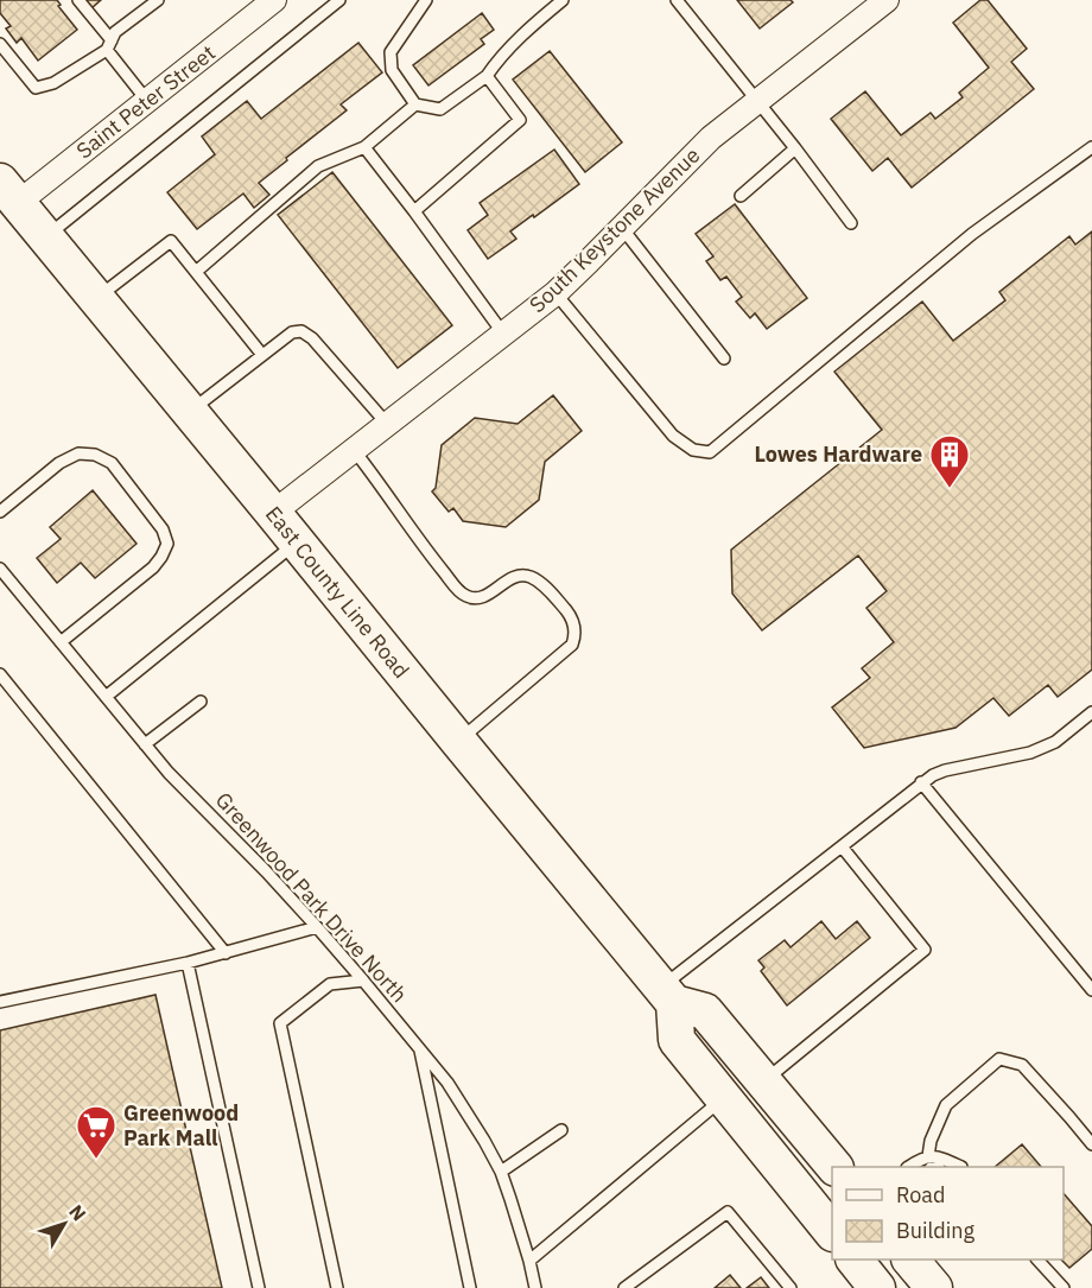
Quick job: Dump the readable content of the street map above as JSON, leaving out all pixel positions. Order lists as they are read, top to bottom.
{
  "streets": {
    "main road": ["East County Line Road"],
    "street": ["Saint Peter Street", "South Keystone Avenue"],
    "lane": ["Greenwood Park Drive North"]
  },
  "crossings": [
    ["Saint Peter Street", "East County Line Road"],
    ["South Keystone Avenue", "East County Line Road"]
  ],
  "places": {
    "building": ["Lowes Hardware"],
    "supermarket": ["Greenwood Park Mall"]
  },
  "legend": ["Road", "Building"],
  "north": "top right"
}
